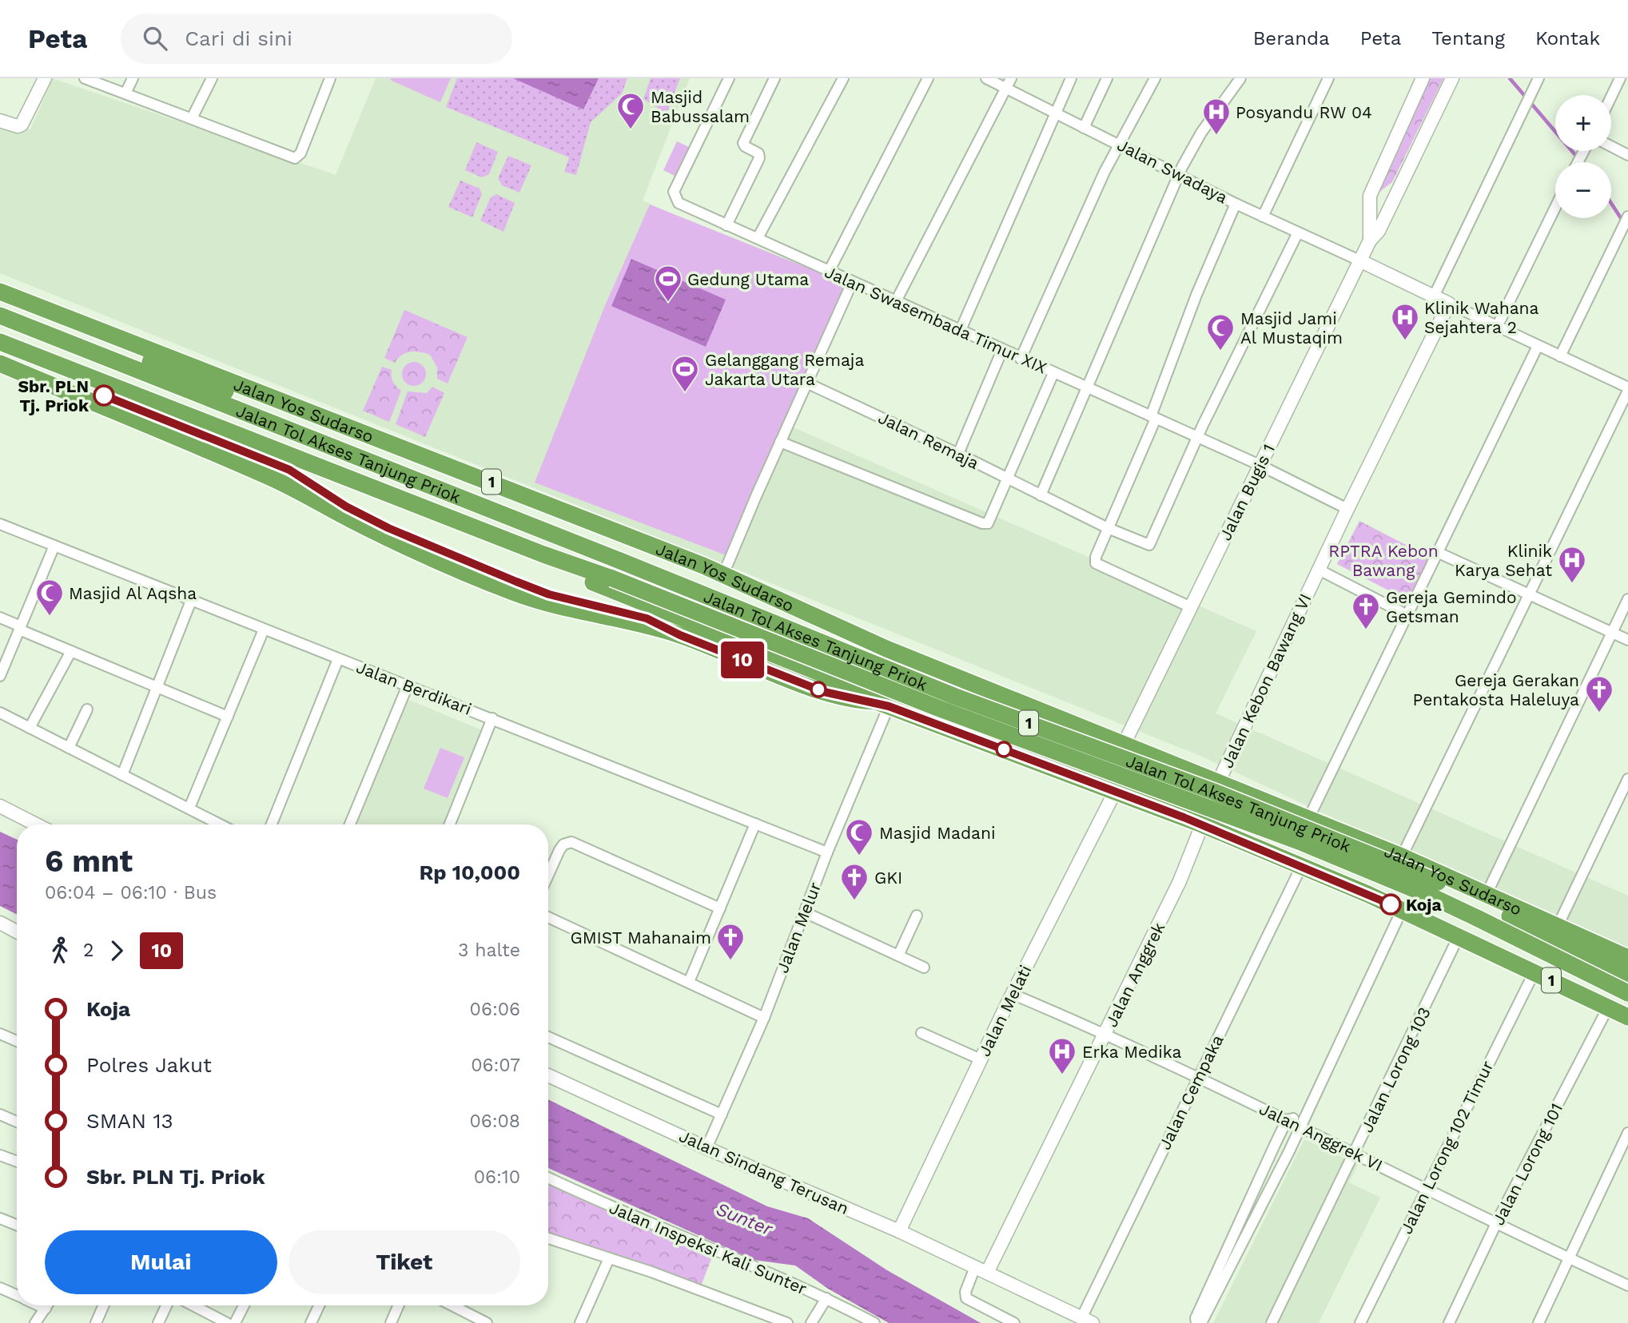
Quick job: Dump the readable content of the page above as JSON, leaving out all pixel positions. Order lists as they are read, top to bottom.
{
  "streets": {
    "highway": ["Jalan Yos Sudarso", "Jalan Tol Akses Tanjung Priok", "1"],
    "street": [
      "Jalan Swadaya",
      "Jalan Swasembada Timur XIX",
      "Jalan Remaja",
      "Jalan Bugis 1",
      "Jalan Kebon Bawang VI",
      "Jalan Berdikari",
      "Jalan Melur",
      "Jalan Anggrek",
      "Jalan Melati",
      "Jalan Lorong 103",
      "Jalan Cempaka",
      "Jalan Anggrek VI",
      "Jalan Lorong 102 Timur",
      "Jalan Lorong 101",
      "Jalan Sindang Terusan",
      "Jalan Inspeksi Kali Sunter"
    ]
  },
  "crossings": [
    ["Jalan Swadaya", "Jalan Bugis 1"],
    ["Jalan Swasembada Timur XIX", "Jalan Remaja"],
    ["Jalan Swasembada Timur XIX", "Jalan Bugis 1"],
    ["Jalan Yos Sudarso", "Jalan Bugis 1"],
    ["Jalan Yos Sudarso", "Jalan Kebon Bawang VI"],
    ["1", "Jalan Kebon Bawang VI"],
    ["1", "Jalan Melur"],
    ["1", "Jalan Anggrek"],
    ["1", "Jalan Melati"],
    ["1", "Jalan Lorong 103"],
    ["1", "Jalan Cempaka"],
    ["1", "Jalan Lorong 102 Timur"],
    ["1", "Jalan Lorong 101"],
    ["Jalan Kebon Bawang VI", "Jalan Anggrek"],
    ["Jalan Berdikari", "Jalan Melur"],
    ["Jalan Melur", "Jalan Sindang Terusan"],
    ["Jalan Anggrek", "Jalan Anggrek VI"],
    ["Jalan Anggrek", "Jalan Sindang Terusan"],
    ["Jalan Melati", "Jalan Anggrek VI"],
    ["Jalan Melati", "Jalan Sindang Terusan"],
    ["Jalan Lorong 103", "Jalan Anggrek VI"],
    ["Jalan Cempaka", "Jalan Anggrek VI"],
    ["Jalan Cempaka", "Jalan Sindang Terusan"],
    ["Jalan Anggrek VI", "Jalan Lorong 102 Timur"],
    ["Jalan Anggrek VI", "Jalan Lorong 101"]
  ],
  "water": ["Sunter"],
  "parks": ["RPTRA Kebon Bawang"],
  "places": {
    "mosque": [
      "Masjid Babussalam",
      "Masjid Jami Al Mustaqim",
      "Masjid Al Aqsha",
      "Masjid Madani"
    ],
    "hospital": [
      "Posyandu RW 04",
      "Klinik Wahana Sejahtera 2",
      "Klinik Karya Sehat",
      "Erka Medika"
    ],
    "sports": ["Gedung Utama", "Gelanggang Remaja Jakarta Utara"],
    "other": ["Sbr. PLN Tj. Priok", "Koja"],
    "church": [
      "Gereja Gemindo Getsman",
      "Gereja Gerakan Pentakosta Haleluya",
      "GKI",
      "GMIST Mahanaim"
    ]
  },
  "lines": ["bus line 10"],
  "page": {
    "header": "Peta",
    "search": "Cari di sini",
    "nav": [
      "Beranda",
      "Peta",
      "Tentang",
      "Kontak"
    ],
    "on_map": "10",
    "map_buttons": ["+", "−"],
    "heading": ["6 mnt", "06:04 – 06:10 · Bus", "Rp 10,000"],
    "legs": ["2", "10", "3 halte"],
    "list": [
      {
        "name": "Koja",
        "value": "06:06"
      },
      {
        "name": "Polres Jakut",
        "value": "06:07"
      },
      {
        "name": "SMAN 13",
        "value": "06:08"
      },
      {
        "name": "Sbr. PLN Tj. Priok",
        "value": "06:10"
      }
    ],
    "buttons": ["Mulai", "Tiket"]
  }
}
